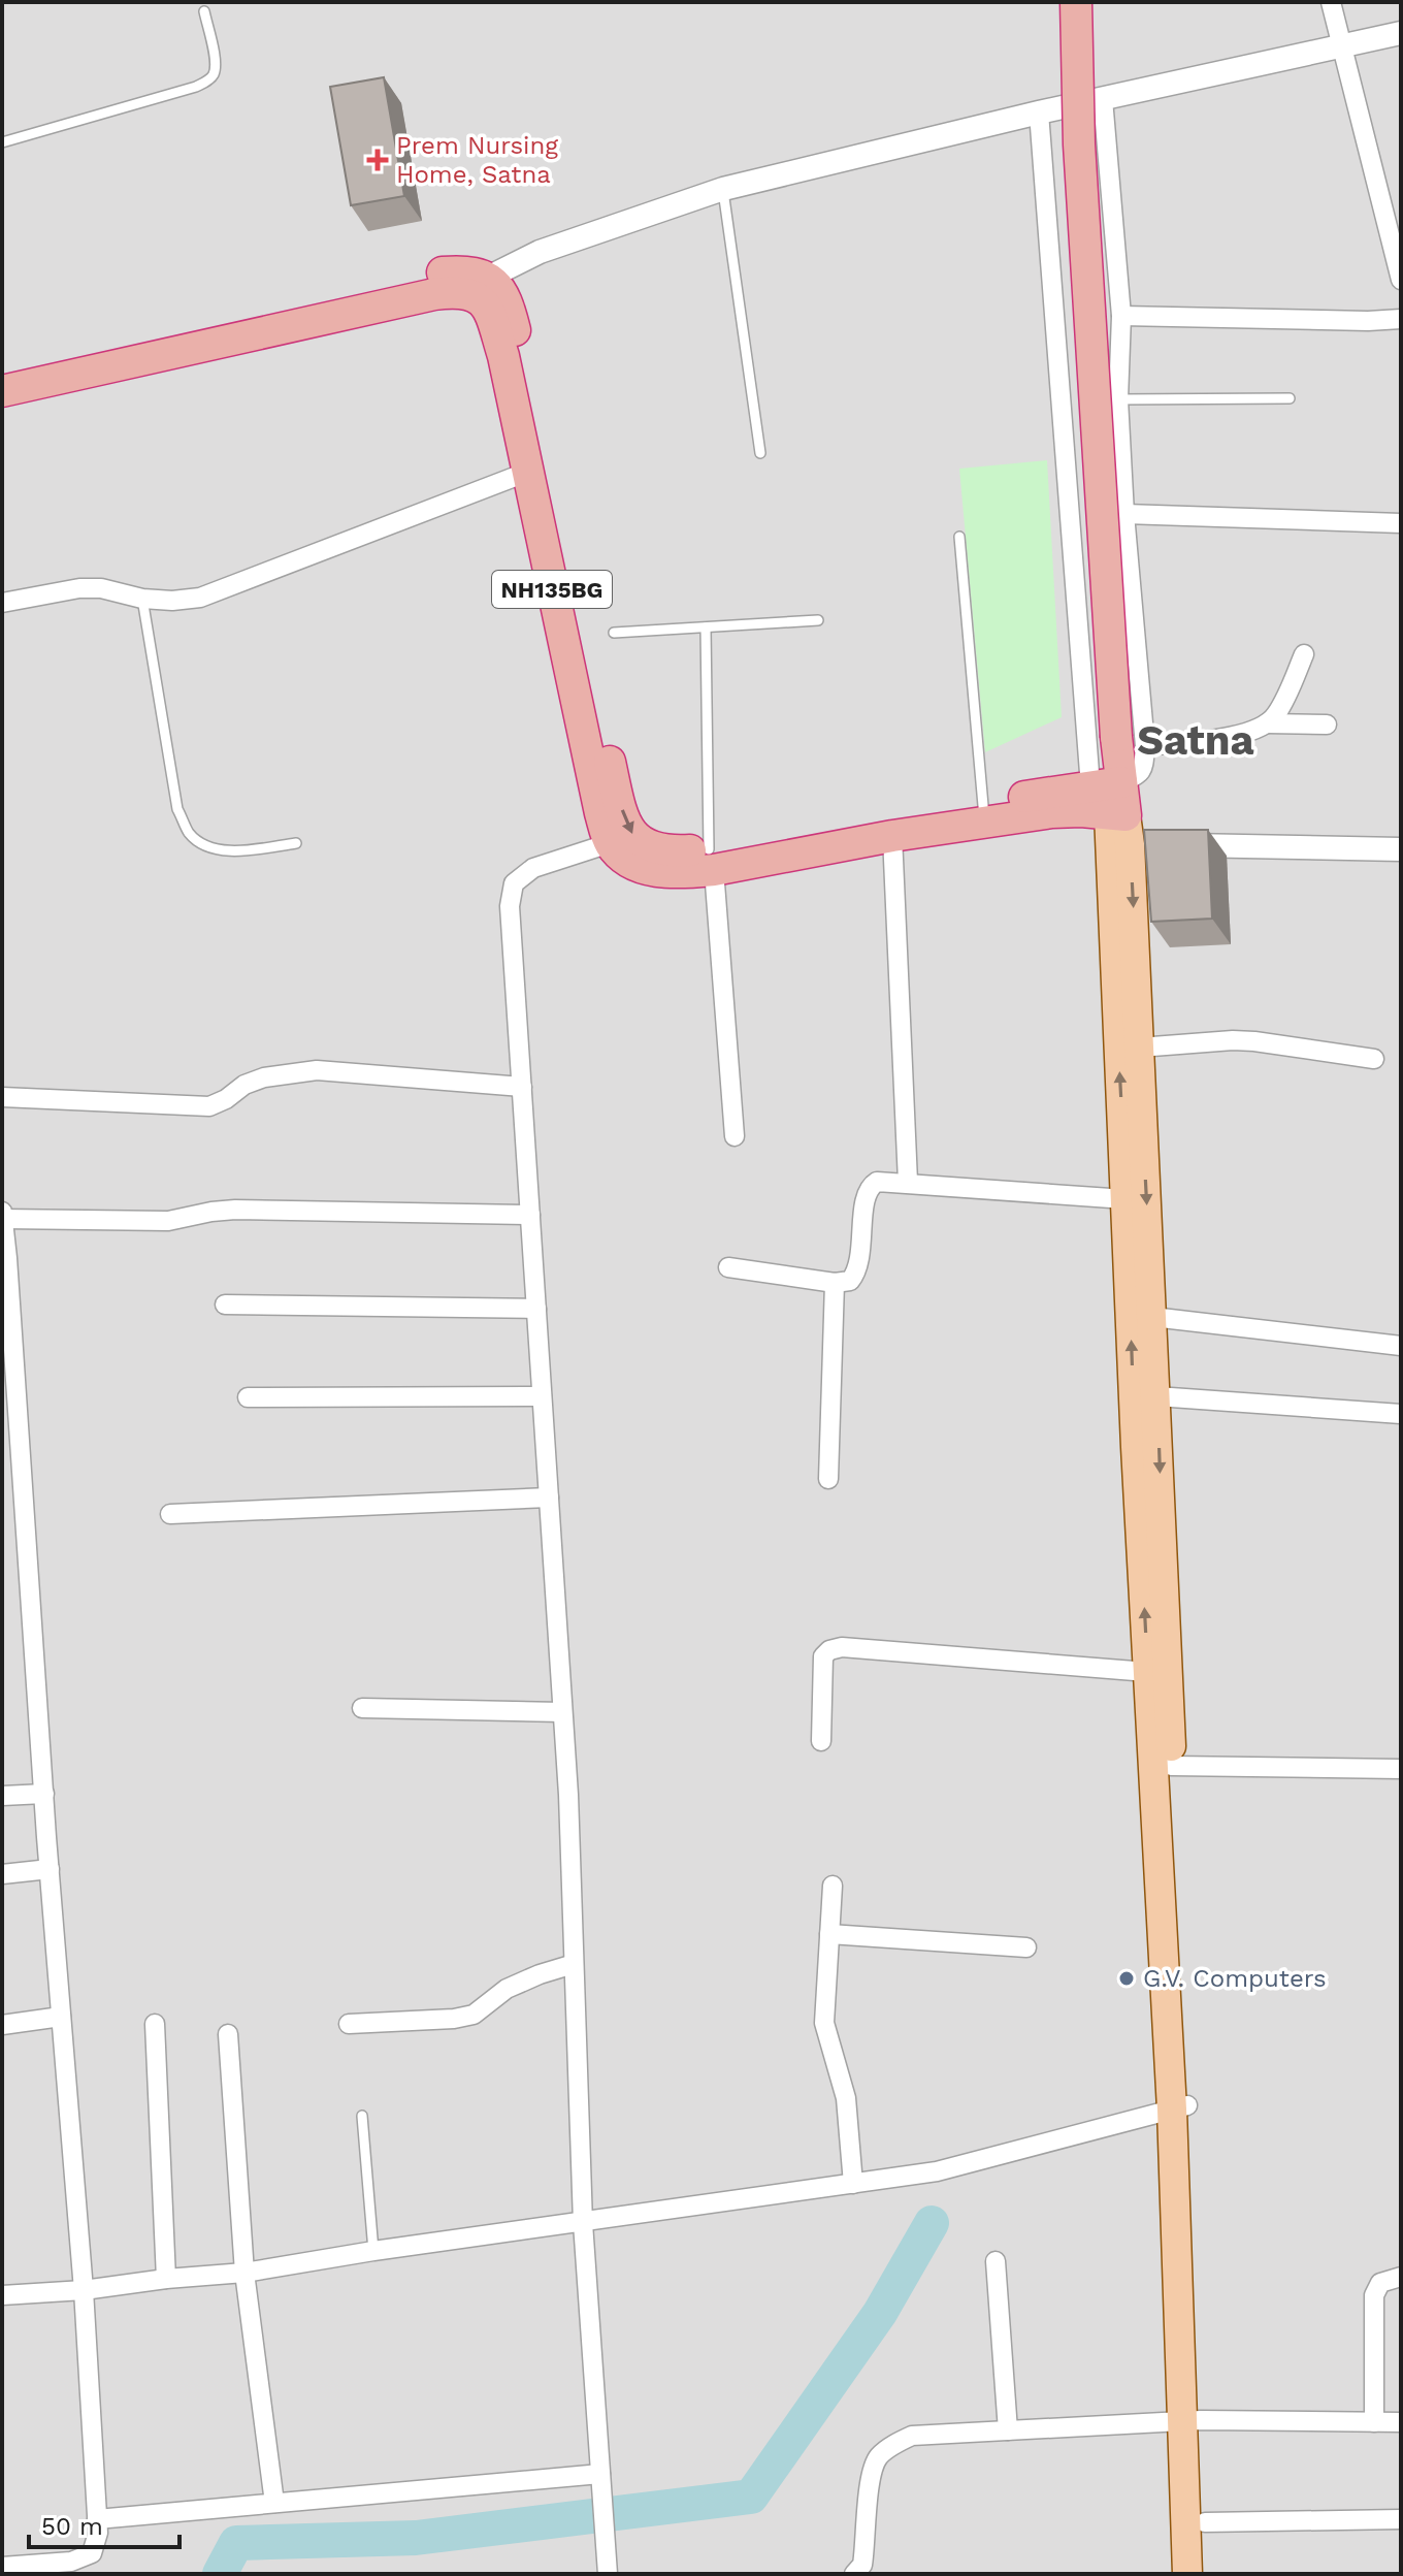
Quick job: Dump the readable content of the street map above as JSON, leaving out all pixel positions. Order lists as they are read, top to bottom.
{
  "streets": {
    "highway": ["NH135BG"]
  },
  "districts": ["Satna"],
  "places": {
    "health": ["Prem Nursing Home, Satna"],
    "other": ["G.V. Computers"]
  },
  "scale_bar": "50 m"
}
